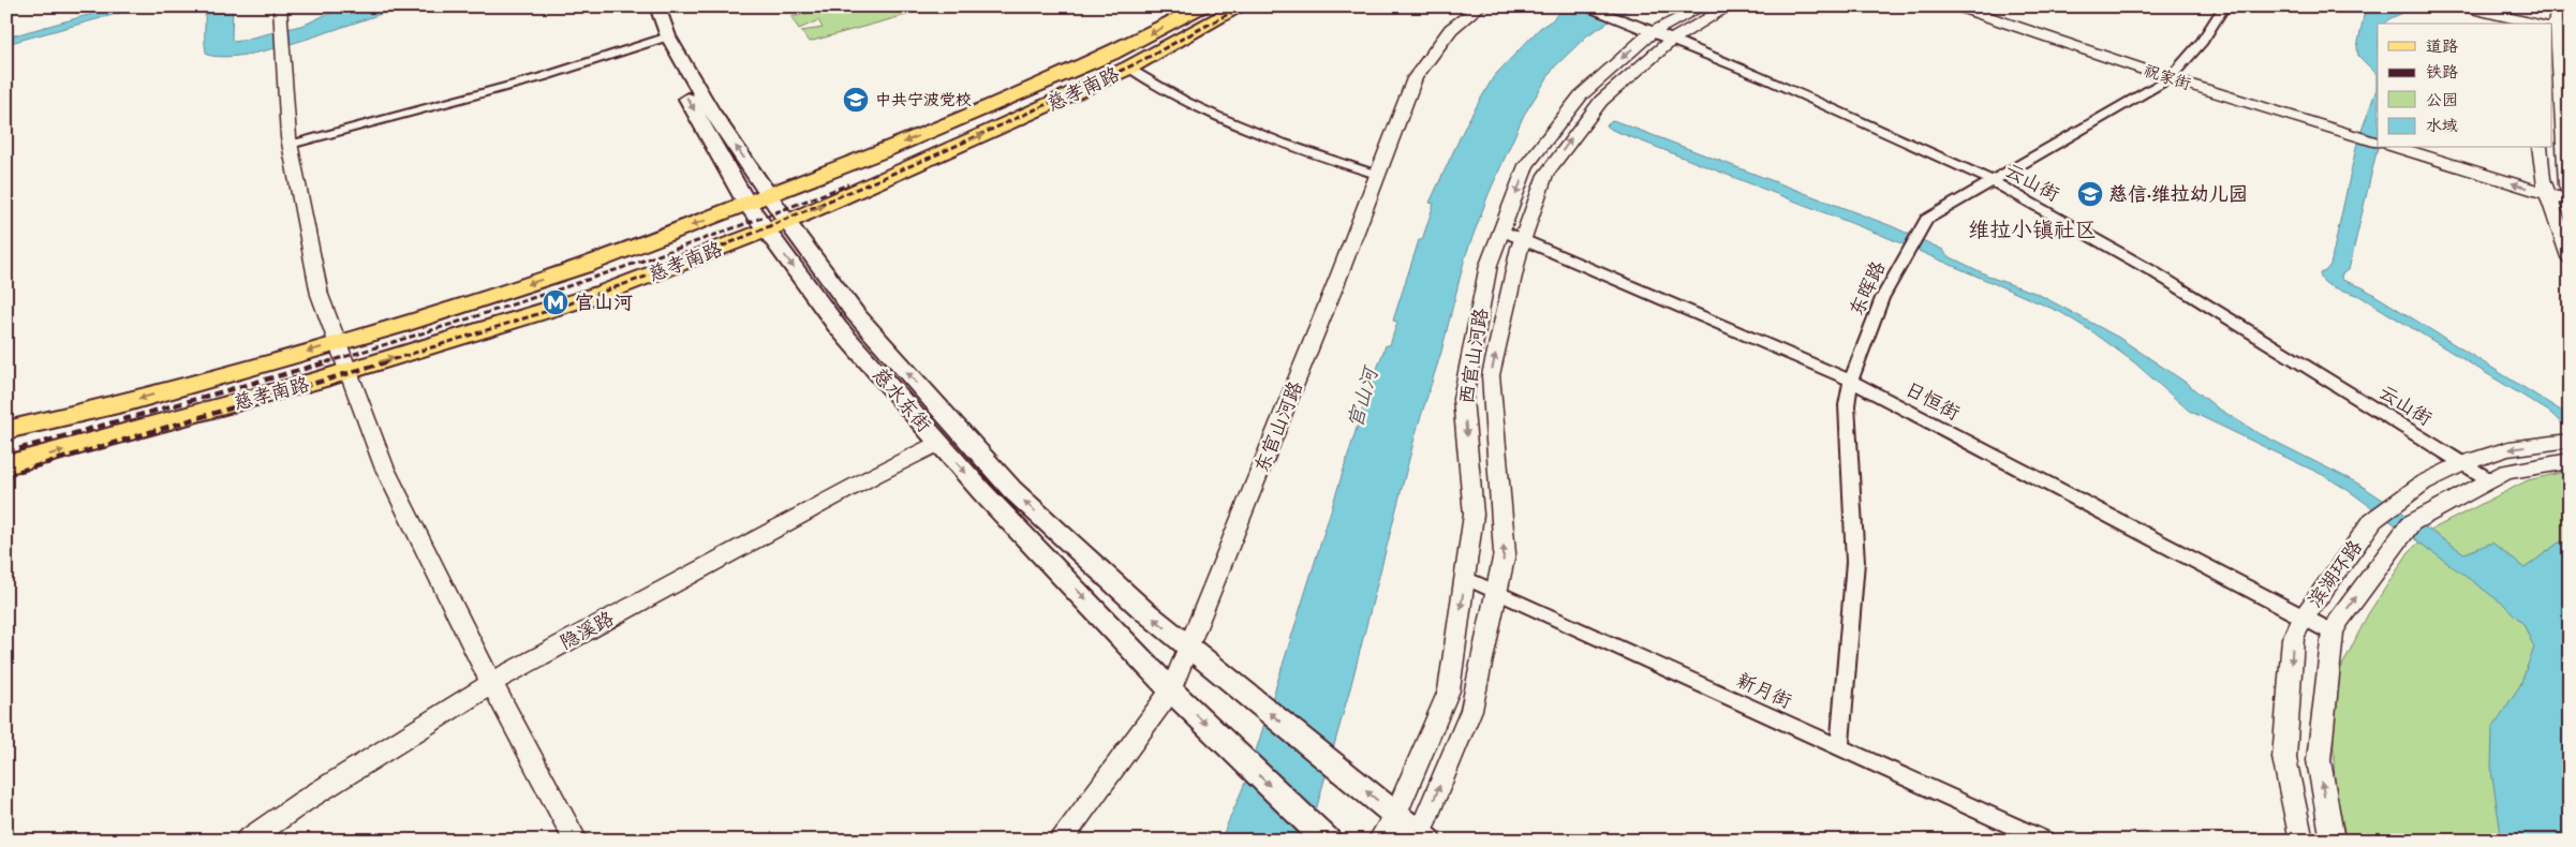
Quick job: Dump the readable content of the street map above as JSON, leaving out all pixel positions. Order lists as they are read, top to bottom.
{
  "streets": {
    "main road": ["慈孝南路", "慈水东街"],
    "street": [
      "祝家街",
      "云山街",
      "东晖路",
      "西官山河路",
      "日恒街",
      "东官山河路",
      "滨湖环路",
      "隐溪路",
      "新月街"
    ]
  },
  "crossings": [
    ["祝家街", "东晖路"],
    ["慈孝南路", "慈水东街"],
    ["云山街", "东晖路"],
    ["云山街", "西官山河路"],
    ["云山街", "滨湖环路"],
    ["东晖路", "日恒街"],
    ["东晖路", "新月街"],
    ["西官山河路", "慈水东街"],
    ["西官山河路", "日恒街"],
    ["西官山河路", "新月街"],
    ["慈水东街", "东官山河路"],
    ["慈水东街", "隐溪路"],
    ["日恒街", "滨湖环路"]
  ],
  "districts": ["维拉小镇社区"],
  "water": ["官山河"],
  "places": {
    "school or university": ["中共宁波党校", "慈信·维拉幼儿园"],
    "metro station": ["官山河"]
  },
  "legend": [
    "道路",
    "铁路",
    "公园",
    "水域"
  ]
}
